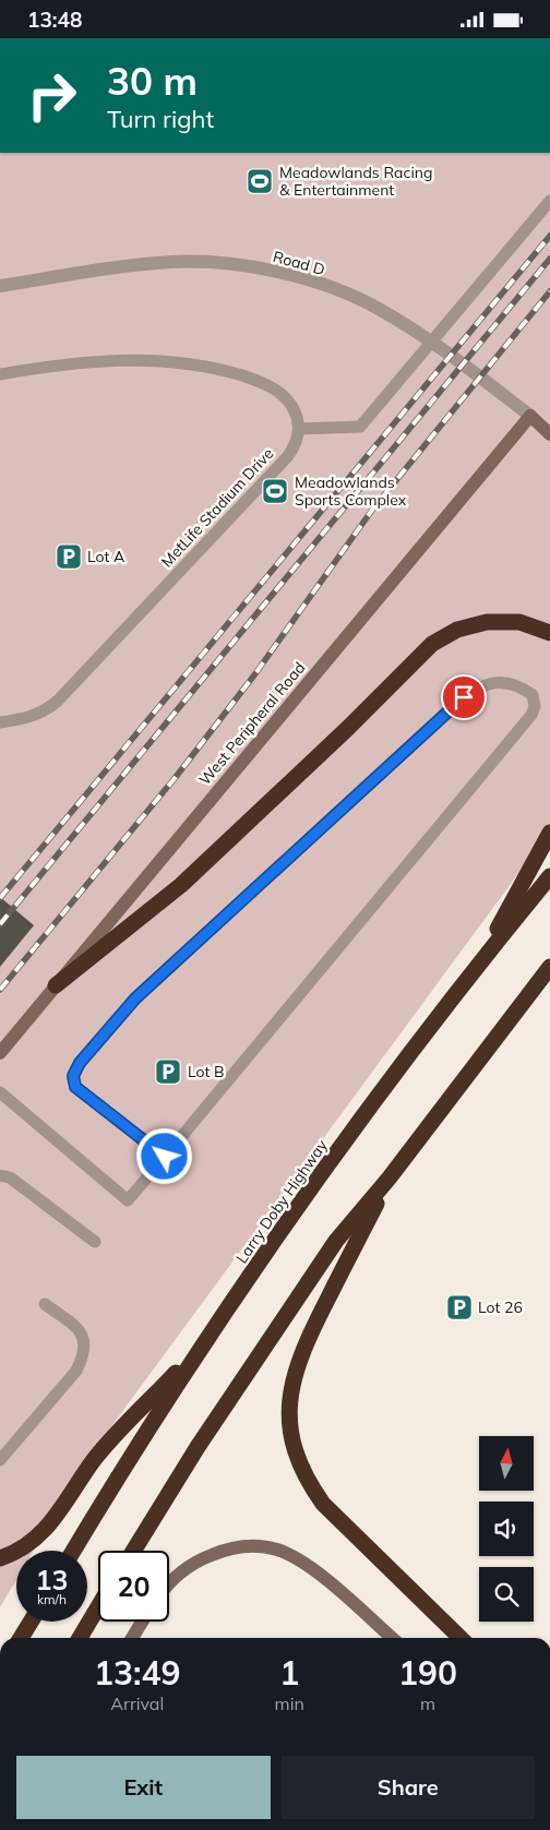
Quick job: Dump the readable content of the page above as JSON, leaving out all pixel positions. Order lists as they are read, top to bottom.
{
  "streets": {
    "highway": ["Larry Doby Highway"],
    "street": ["Road D", "West Peripheral Road"],
    "lane": ["MetLife Stadium Drive"]
  },
  "crossings": [
    ["Road D", "West Peripheral Road"]
  ],
  "places": {
    "sports": ["Meadowlands Racing & Entertainment", "Meadowlands Sports Complex"],
    "parking": ["Lot A", "Lot B", "Lot 26"]
  },
  "north": "top",
  "page": {
    "status": "13:48",
    "turn": ["30 m", "Turn right"],
    "speed": "13 km/h",
    "limit": "20",
    "eta": [
      "13:49",
      "Arrival",
      "1",
      "min",
      "190",
      "m"
    ],
    "buttons": ["Exit", "Share"]
  }
}
